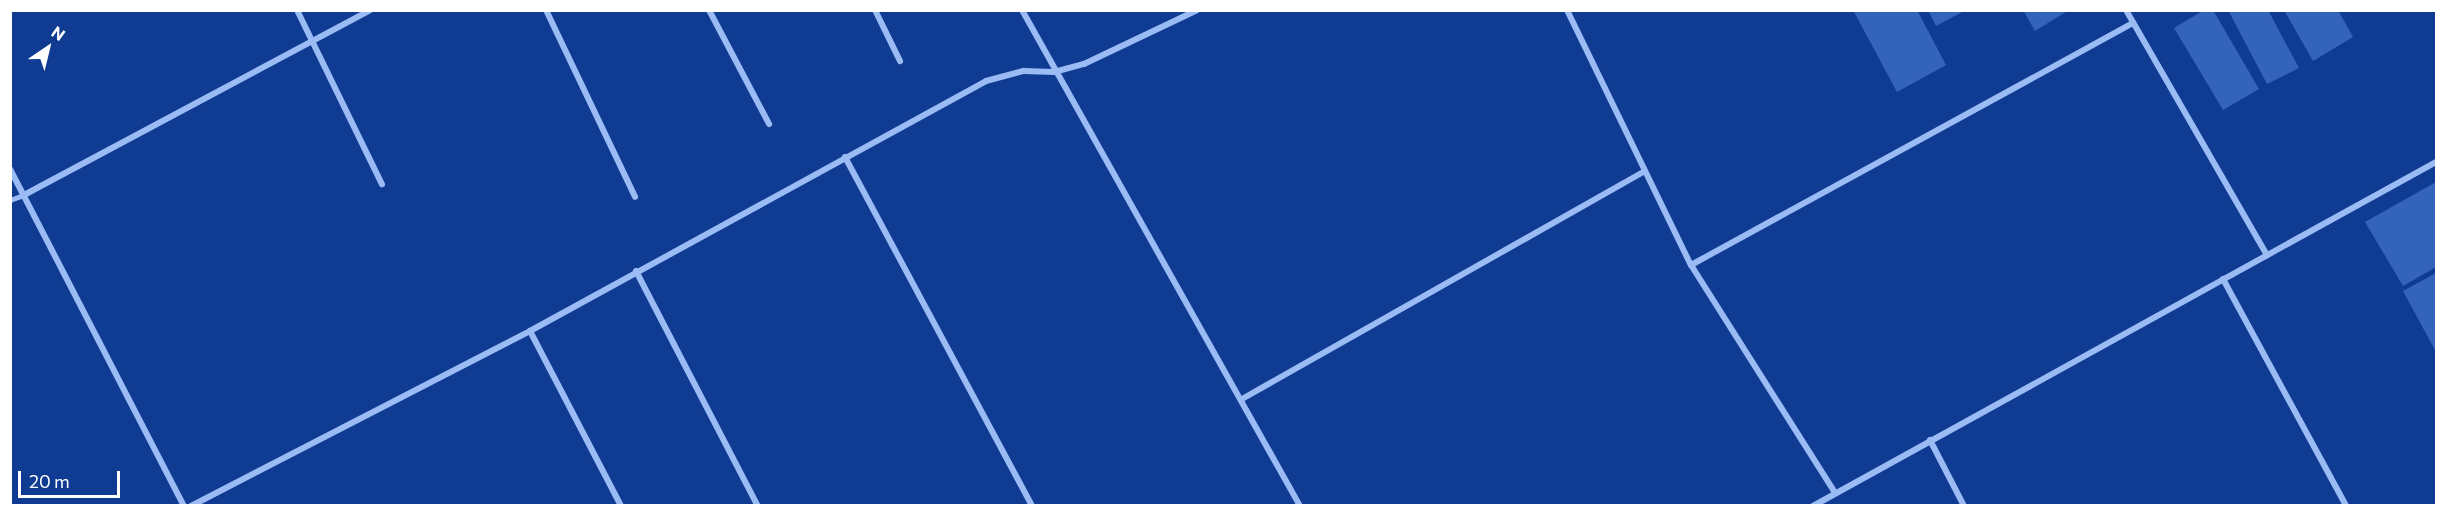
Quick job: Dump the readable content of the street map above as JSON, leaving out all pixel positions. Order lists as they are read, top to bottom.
{
  "scale_bar": "20 m",
  "north": "top right"
}
